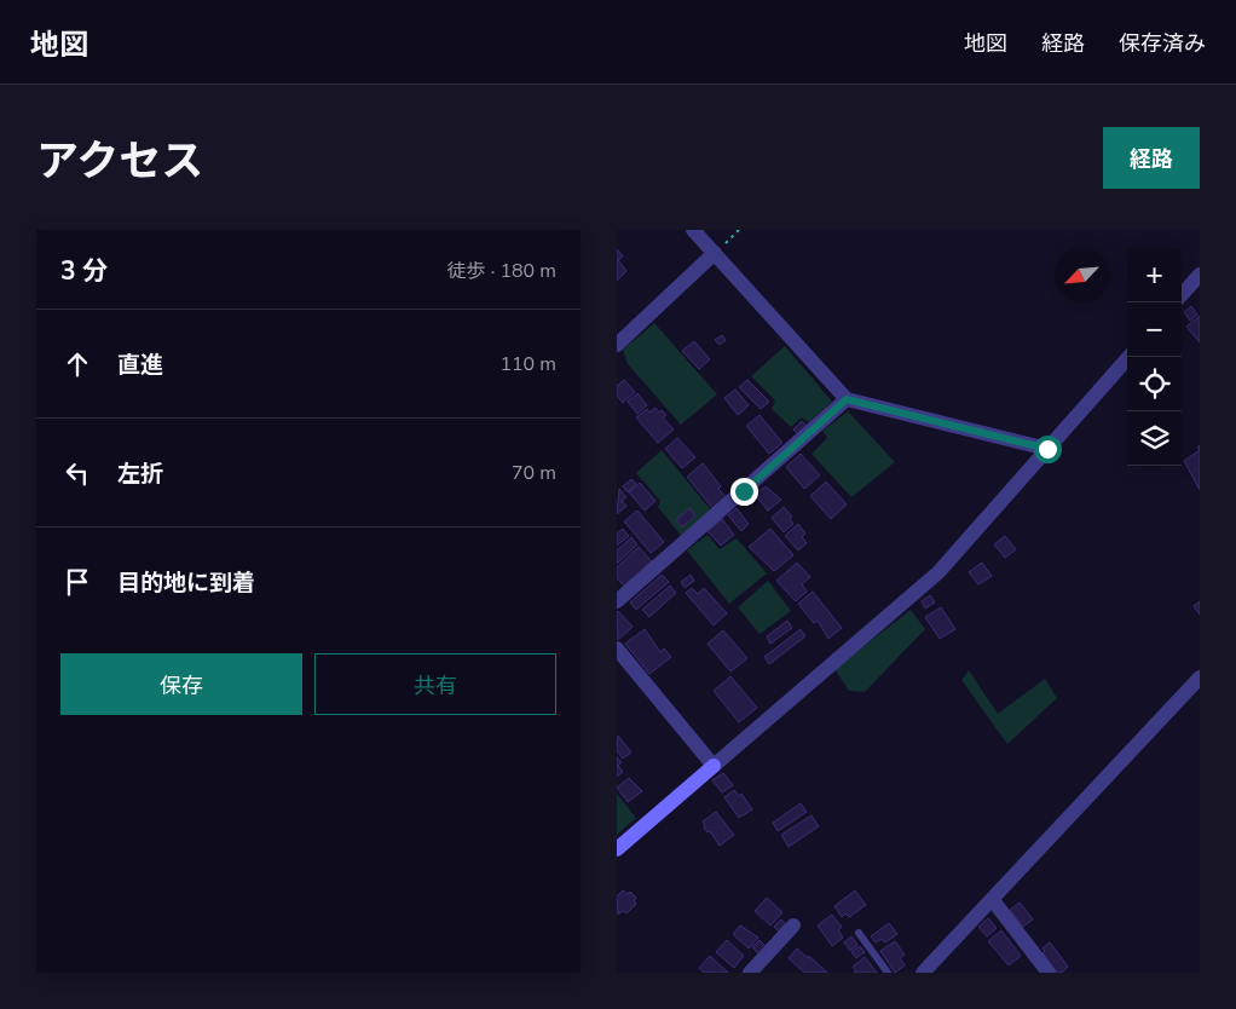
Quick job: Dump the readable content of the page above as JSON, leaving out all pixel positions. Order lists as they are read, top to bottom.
{
  "north": "bottom left",
  "page": {
    "header": "地図",
    "nav": ["地図", "経路", "保存済み"],
    "title": "アクセス",
    "buttons": [
      "経路",
      ["保存", "共有"]
    ],
    "heading": ["3 分", "徒歩 · 180 m"],
    "map_buttons": ["+", "−"],
    "list": [
      ["直進", "110 m"],
      ["左折", "70 m"],
      "目的地に到着"
    ]
  }
}
